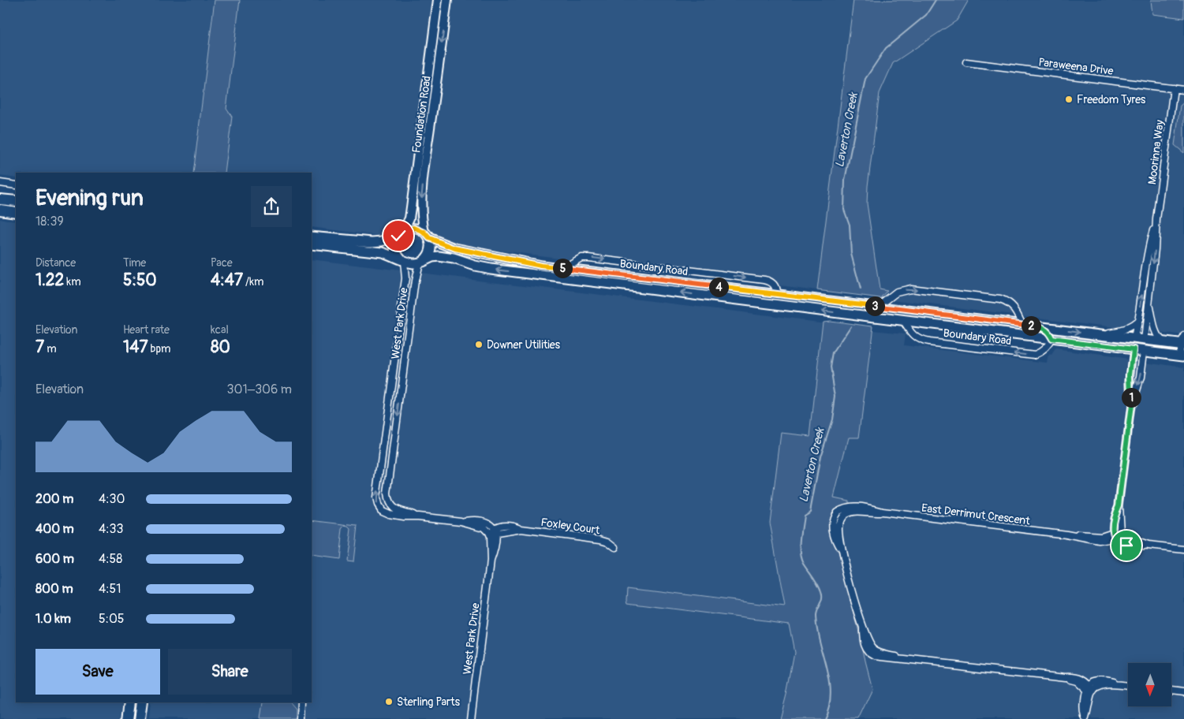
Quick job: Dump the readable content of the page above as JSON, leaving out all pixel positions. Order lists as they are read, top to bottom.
{
  "streets": {
    "main road": ["Boundary Road"],
    "street": [
      "Paraweena Drive",
      "Foundation Road",
      "Moorinna Way",
      "West Park Drive",
      "East Derrimut Crescent",
      "Foxley Court"
    ]
  },
  "crossings": [
    ["Paraweena Drive", "Moorinna Way"],
    ["Foundation Road", "Boundary Road"],
    ["Foundation Road", "West Park Drive"],
    ["Moorinna Way", "Boundary Road"],
    ["Boundary Road", "West Park Drive"],
    ["West Park Drive", "Foxley Court"]
  ],
  "water": ["Laverton Creek"],
  "places": ["Freedom Tyres", "Downer Utilities", "Sterling Parts"],
  "north": "bottom",
  "page": {
    "heading": ["Evening run", "18:39"],
    "stats": [
      ["Distance", "1.22 km"],
      ["Time", "5:50"],
      ["Pace", "4:47 /km"],
      ["Elevation", "7 m"],
      ["Heart rate", "147 bpm"],
      ["kcal", "80"]
    ],
    "pins": [
      "5",
      "4",
      "3",
      "2",
      "1"
    ],
    "chart": ["Elevation", "301–306 m"],
    "list": [
      {
        "name": "200 m",
        "note": "4:30"
      },
      {
        "name": "400 m",
        "note": "4:33"
      },
      {
        "name": "600 m",
        "note": "4:58"
      },
      {
        "name": "800 m",
        "note": "4:51"
      },
      {
        "name": "1.0 km",
        "note": "5:05"
      }
    ],
    "buttons": ["Save", "Share"]
  }
}
